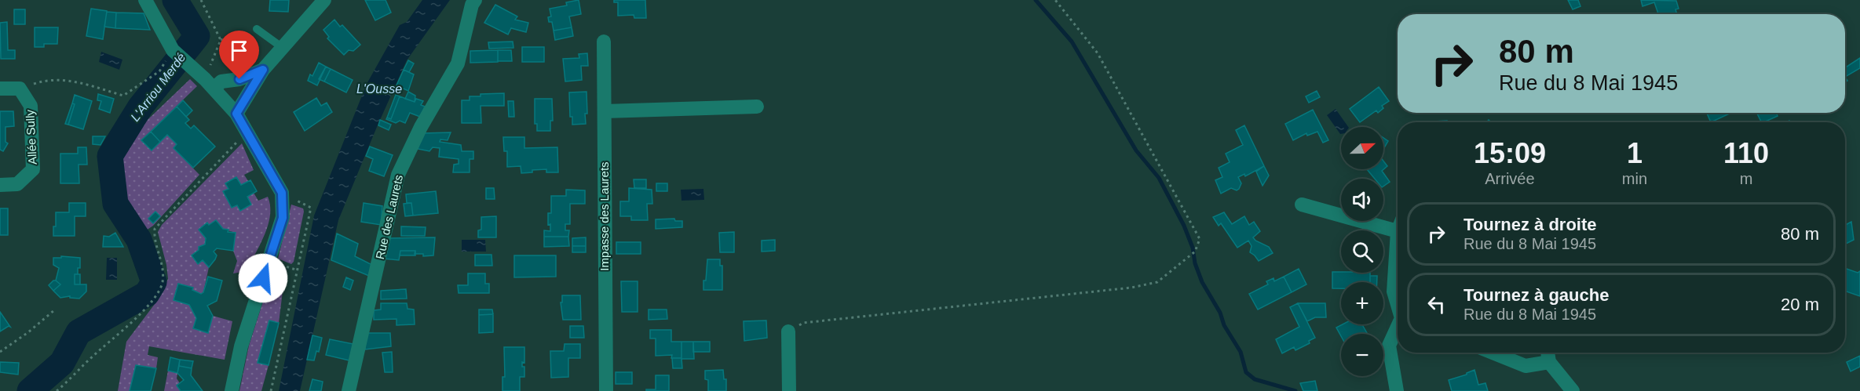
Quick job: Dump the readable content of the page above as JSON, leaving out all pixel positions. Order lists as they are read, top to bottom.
{
  "streets": {
    "street": ["Allée Sully", "Impasse des Laurets", "Rue des Laurets"]
  },
  "water": ["L'Arriou Merdé", "L'Ousse"],
  "north": "right",
  "page": {
    "turn": ["80 m", "Rue du 8 Mai 1945"],
    "eta": [
      "15:09",
      "Arrivée",
      "1",
      "min",
      "110",
      "m"
    ],
    "map_buttons": ["+", "−"],
    "list": [
      {
        "name": "Tournez à droite",
        "note": "Rue du 8 Mai 1945",
        "value": "80 m"
      },
      {
        "name": "Tournez à gauche",
        "note": "Rue du 8 Mai 1945",
        "value": "20 m"
      }
    ]
  }
}
